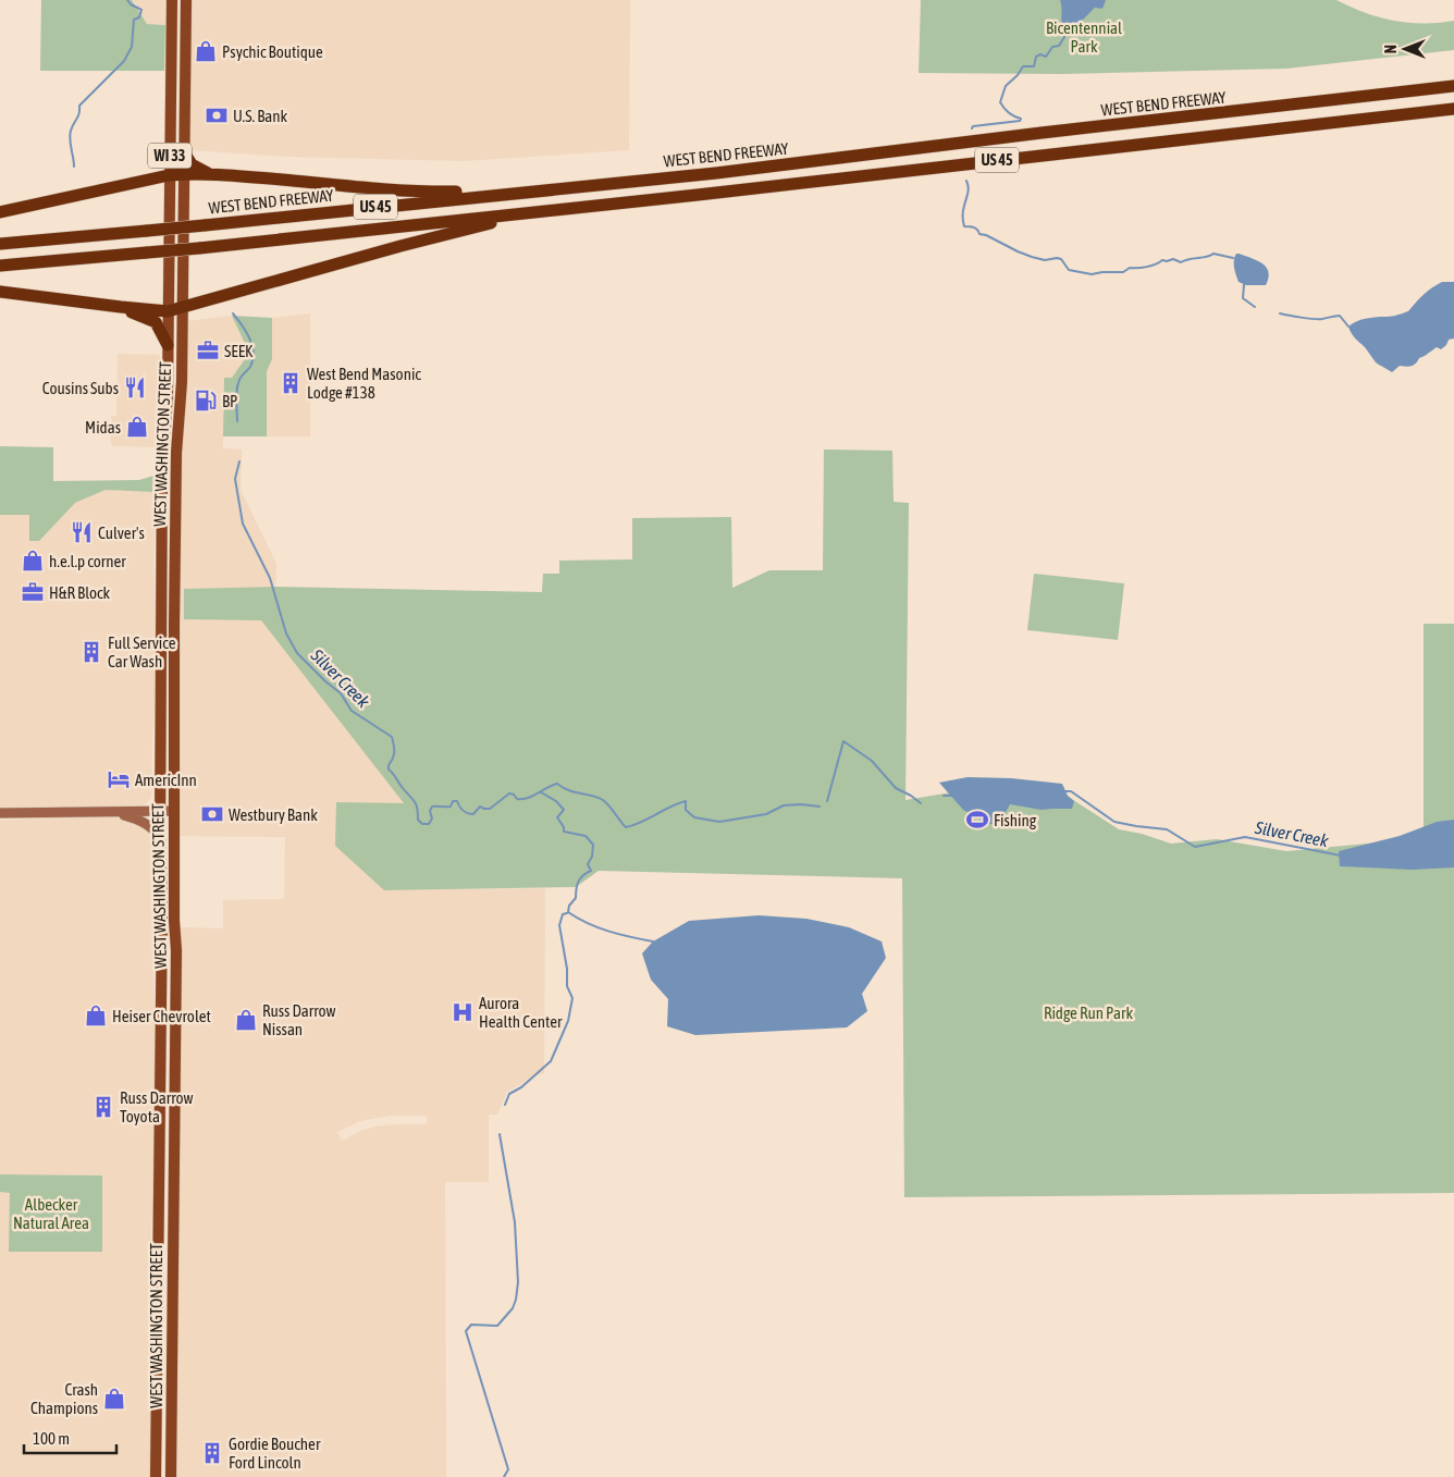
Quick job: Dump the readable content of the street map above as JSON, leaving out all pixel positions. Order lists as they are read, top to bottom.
{
  "streets": {
    "highway": ["WEST BEND FREEWAY", "US 45"],
    "main road": ["WI 33", "WEST WASHINGTON STREET"]
  },
  "water": ["Silver Creek"],
  "parks": ["Bicentennial Park", "Ridge Run Park", "Albecker Natural Area"],
  "places": {
    "shop": [
      "Psychic Boutique",
      "Midas",
      "h.e.l.p corner",
      "Heiser Chevrolet",
      "Russ Darrow Nissan",
      "Crash Champions"
    ],
    "bank": ["U.S. Bank", "Westbury Bank"],
    "office": ["SEEK", "H&R Block"],
    "building": [
      "West Bend Masonic Lodge #138",
      "Full Service Car Wash",
      "Russ Darrow Toyota",
      "Gordie Boucher Ford Lincoln"
    ],
    "restaurant": ["Cousins Subs", "Culver's"],
    "fuel station": ["BP"],
    "hotel": ["AmericInn"],
    "sports": ["Fishing"],
    "hospital": ["Aurora Health Center"]
  },
  "scale_bar": "100 m",
  "north": "left"
}
